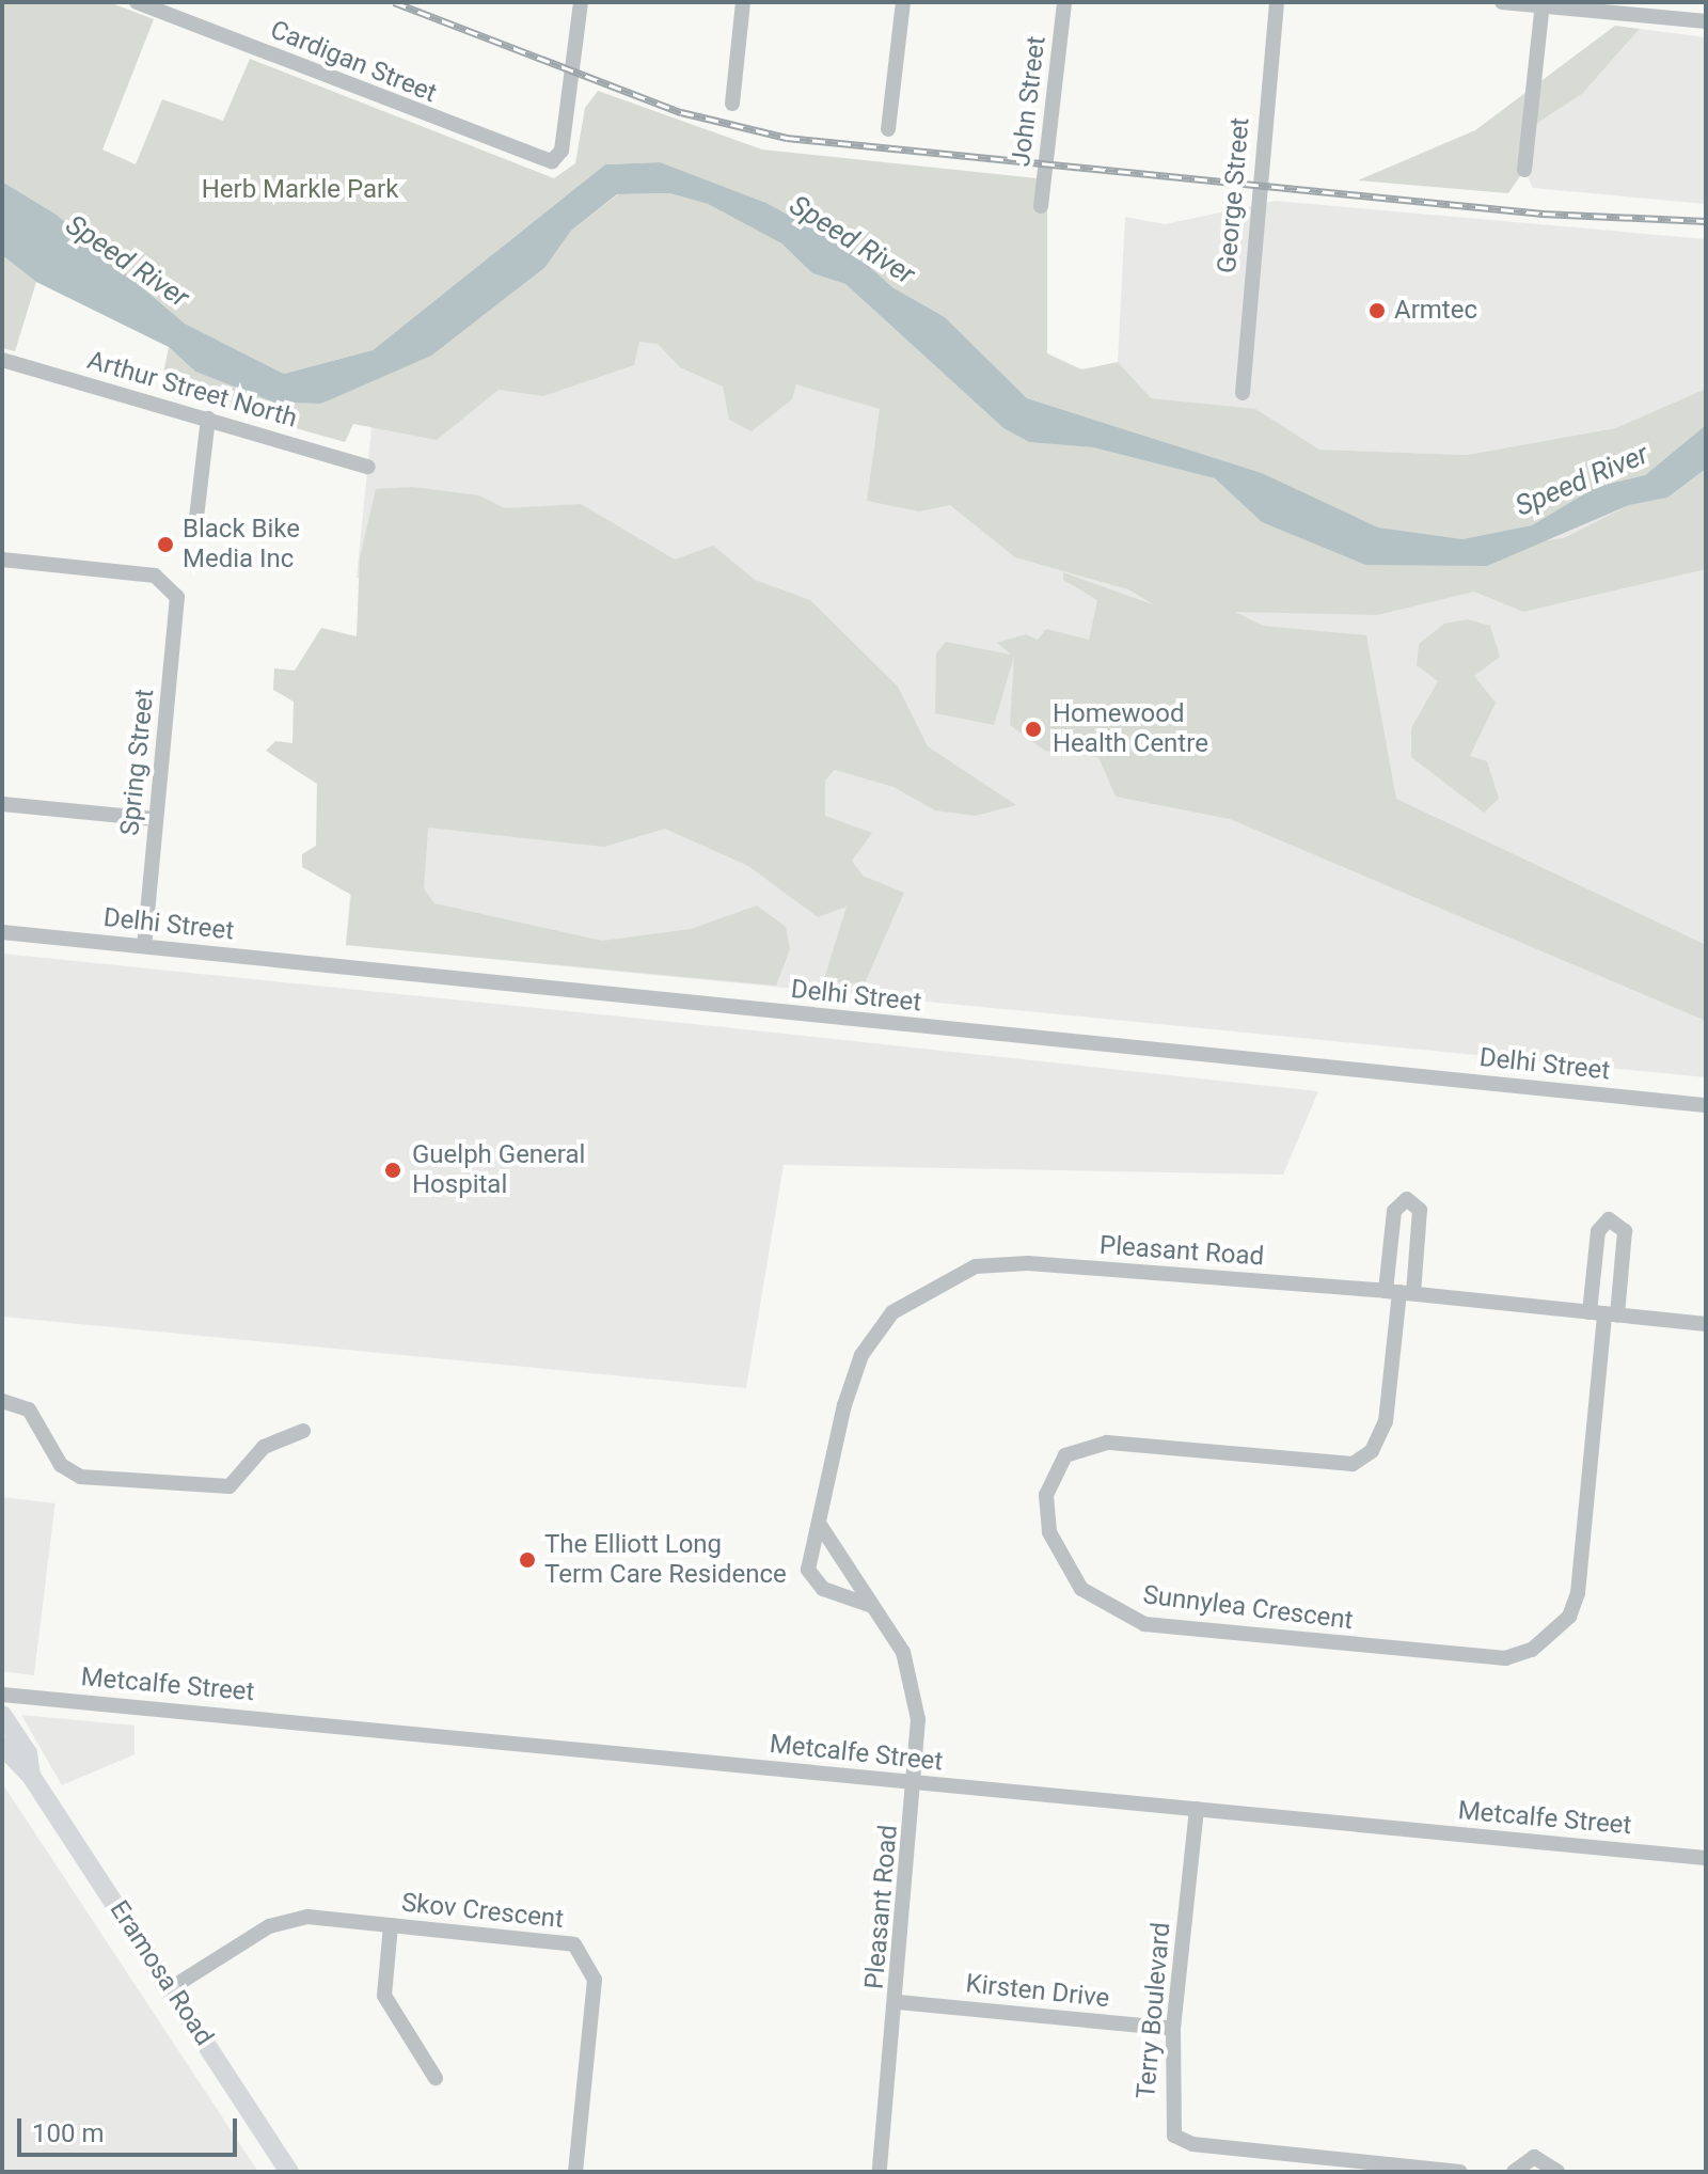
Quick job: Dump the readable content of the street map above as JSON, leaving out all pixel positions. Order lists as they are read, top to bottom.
{
  "streets": {
    "main road": ["Eramosa Road"],
    "street": [
      "Cardigan Street",
      "John Street",
      "George Street",
      "Arthur Street North",
      "Spring Street",
      "Delhi Street",
      "Pleasant Road",
      "Sunnylea Crescent",
      "Metcalfe Street",
      "Skov Crescent",
      "Kirsten Drive",
      "Terry Boulevard"
    ]
  },
  "crossings": [
    ["Spring Street", "Delhi Street"],
    ["Pleasant Road", "Sunnylea Crescent"],
    ["Pleasant Road", "Metcalfe Street"],
    ["Pleasant Road", "Kirsten Drive"],
    ["Metcalfe Street", "Terry Boulevard"],
    ["Skov Crescent", "Eramosa Road"],
    ["Kirsten Drive", "Terry Boulevard"]
  ],
  "water": ["Speed River"],
  "parks": ["Herb Markle Park"],
  "places": [
    "Armtec",
    "Black Bike Media Inc",
    "Homewood Health Centre",
    "Guelph General Hospital",
    "The Elliott Long Term Care Residence"
  ],
  "scale_bar": "100 m"
}
